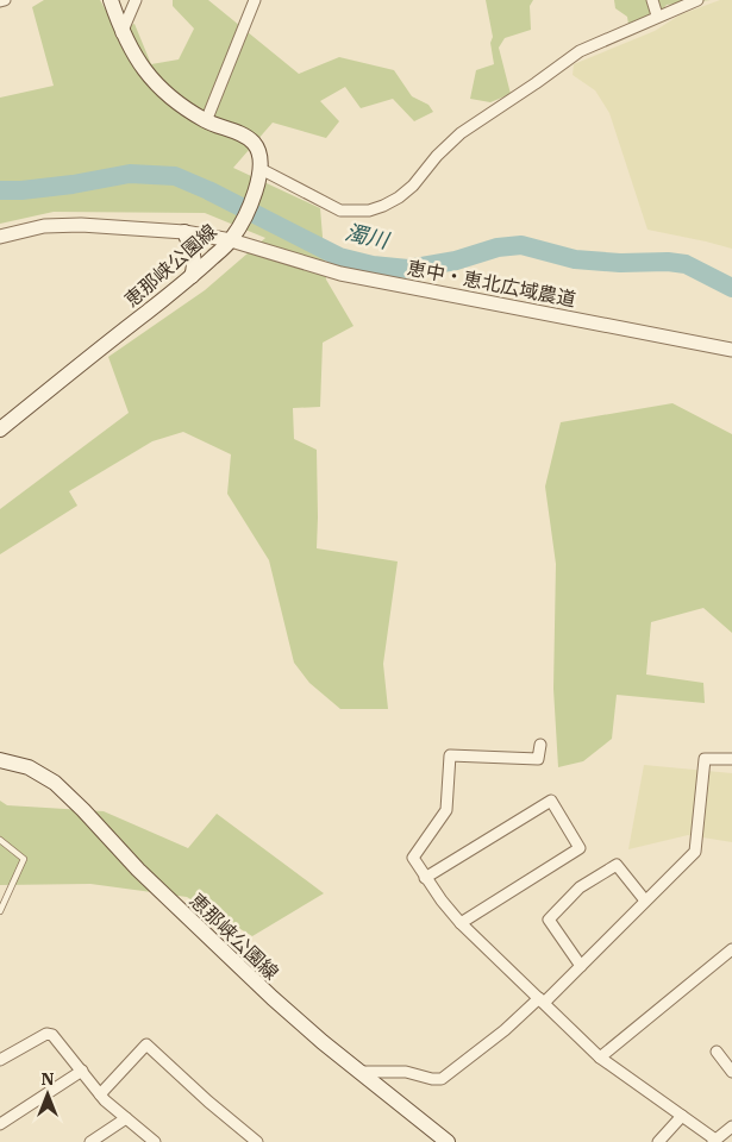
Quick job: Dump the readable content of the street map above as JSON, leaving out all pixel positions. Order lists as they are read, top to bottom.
{
  "streets": {
    "main road": ["恵那峡公園線"],
    "street": ["恵中・恵北広域農道"]
  },
  "crossings": [
    ["恵那峡公園線", "恵中・恵北広域農道"]
  ],
  "water": ["濁川"],
  "north": "top"
}
